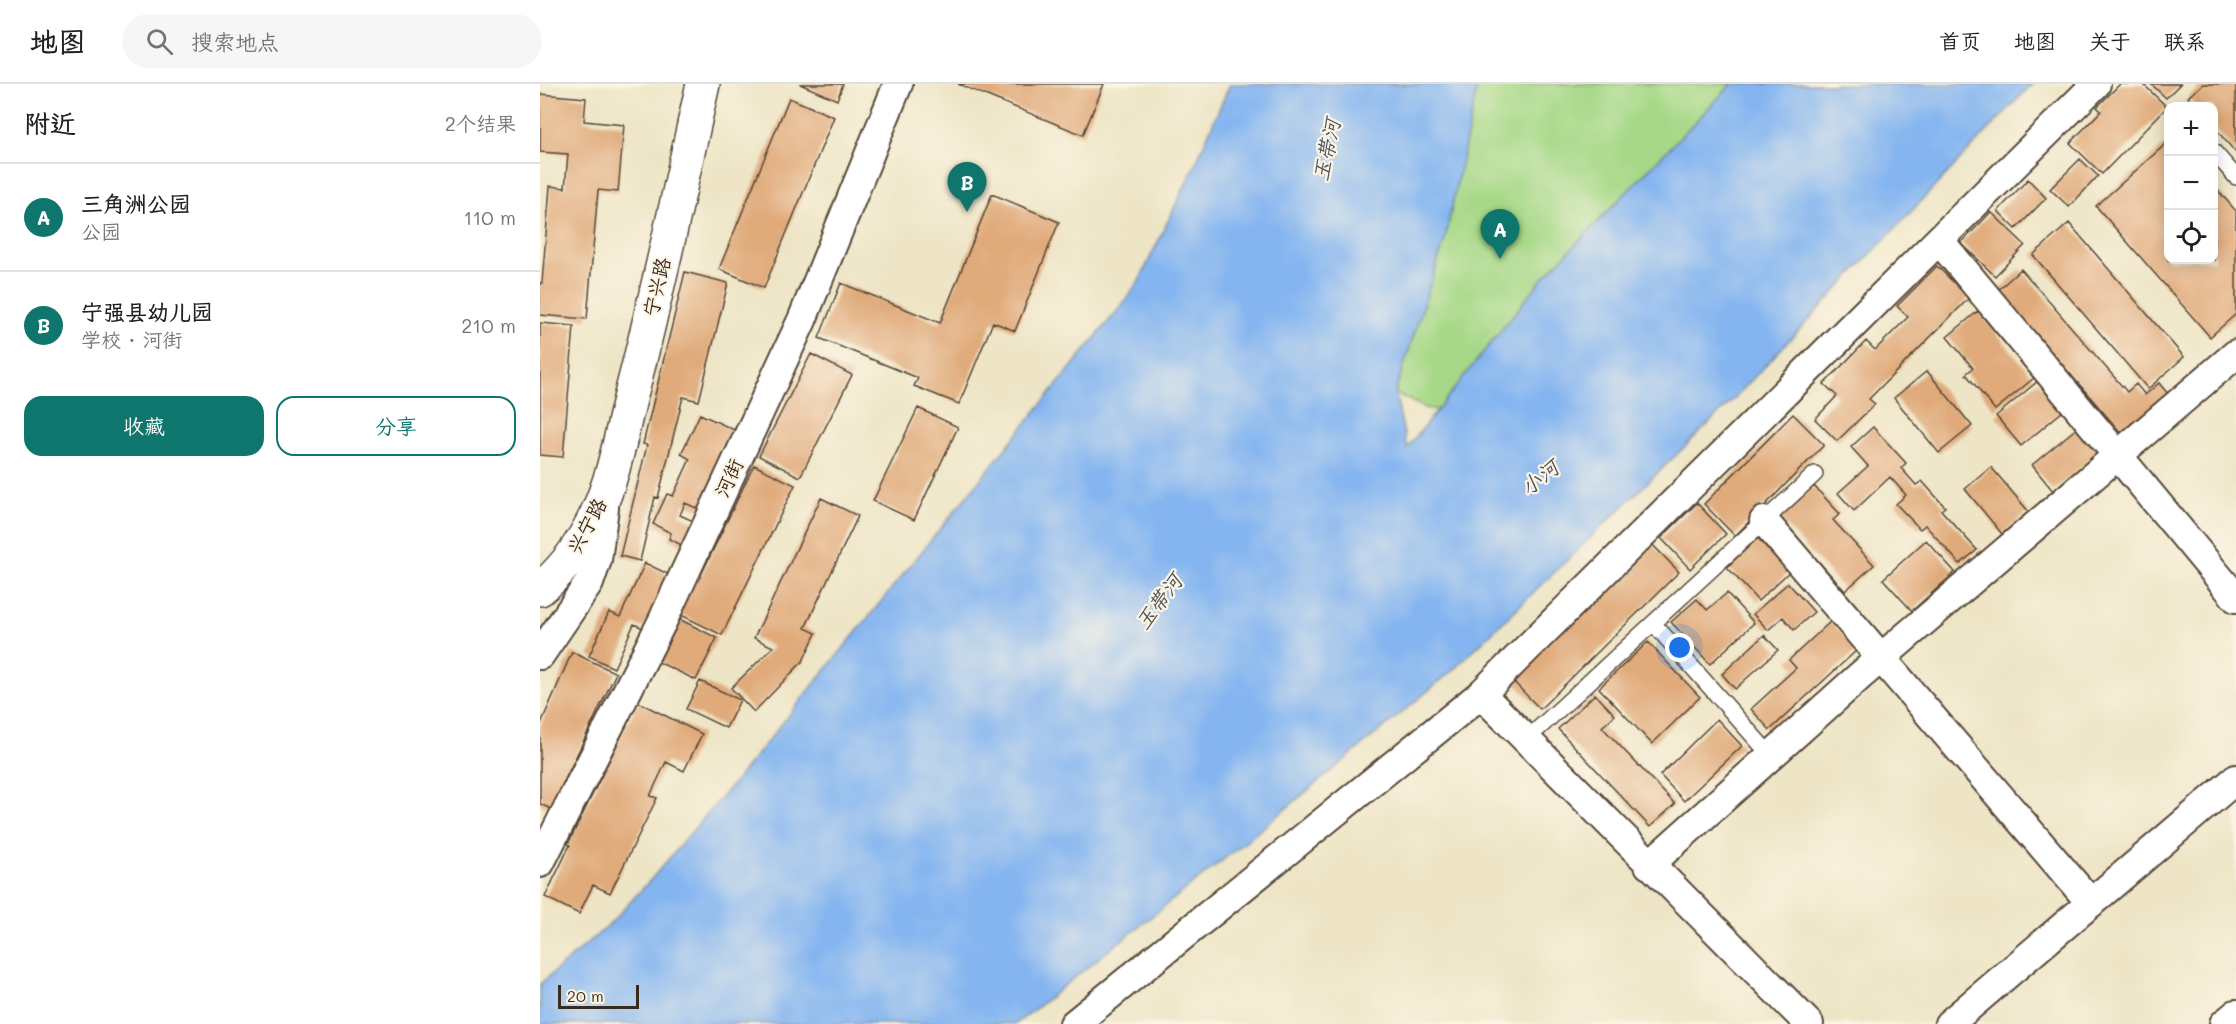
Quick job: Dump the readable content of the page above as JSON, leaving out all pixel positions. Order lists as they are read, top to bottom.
{
  "streets": {
    "street": ["宁兴路", "河街", "兴宁路"]
  },
  "crossings": [
    ["宁兴路", "兴宁路"]
  ],
  "water": ["玉带河", "小河"],
  "scale_bar": "20 m",
  "page": {
    "header": "地图",
    "search": "搜索地点",
    "nav": [
      "首页",
      "地图",
      "关于",
      "联系"
    ],
    "heading": ["附近", "2个结果"],
    "map_buttons": ["+", "−"],
    "list": [
      {
        "mark": "A",
        "name": "三角洲公园",
        "note": "公园",
        "value": "110 m"
      },
      {
        "mark": "B",
        "name": "宁强县幼儿园",
        "note": "学校 · 河街",
        "value": "210 m"
      }
    ],
    "pins": ["B", "A"],
    "buttons": ["收藏", "分享"],
    "scale": "20 m"
  }
}
